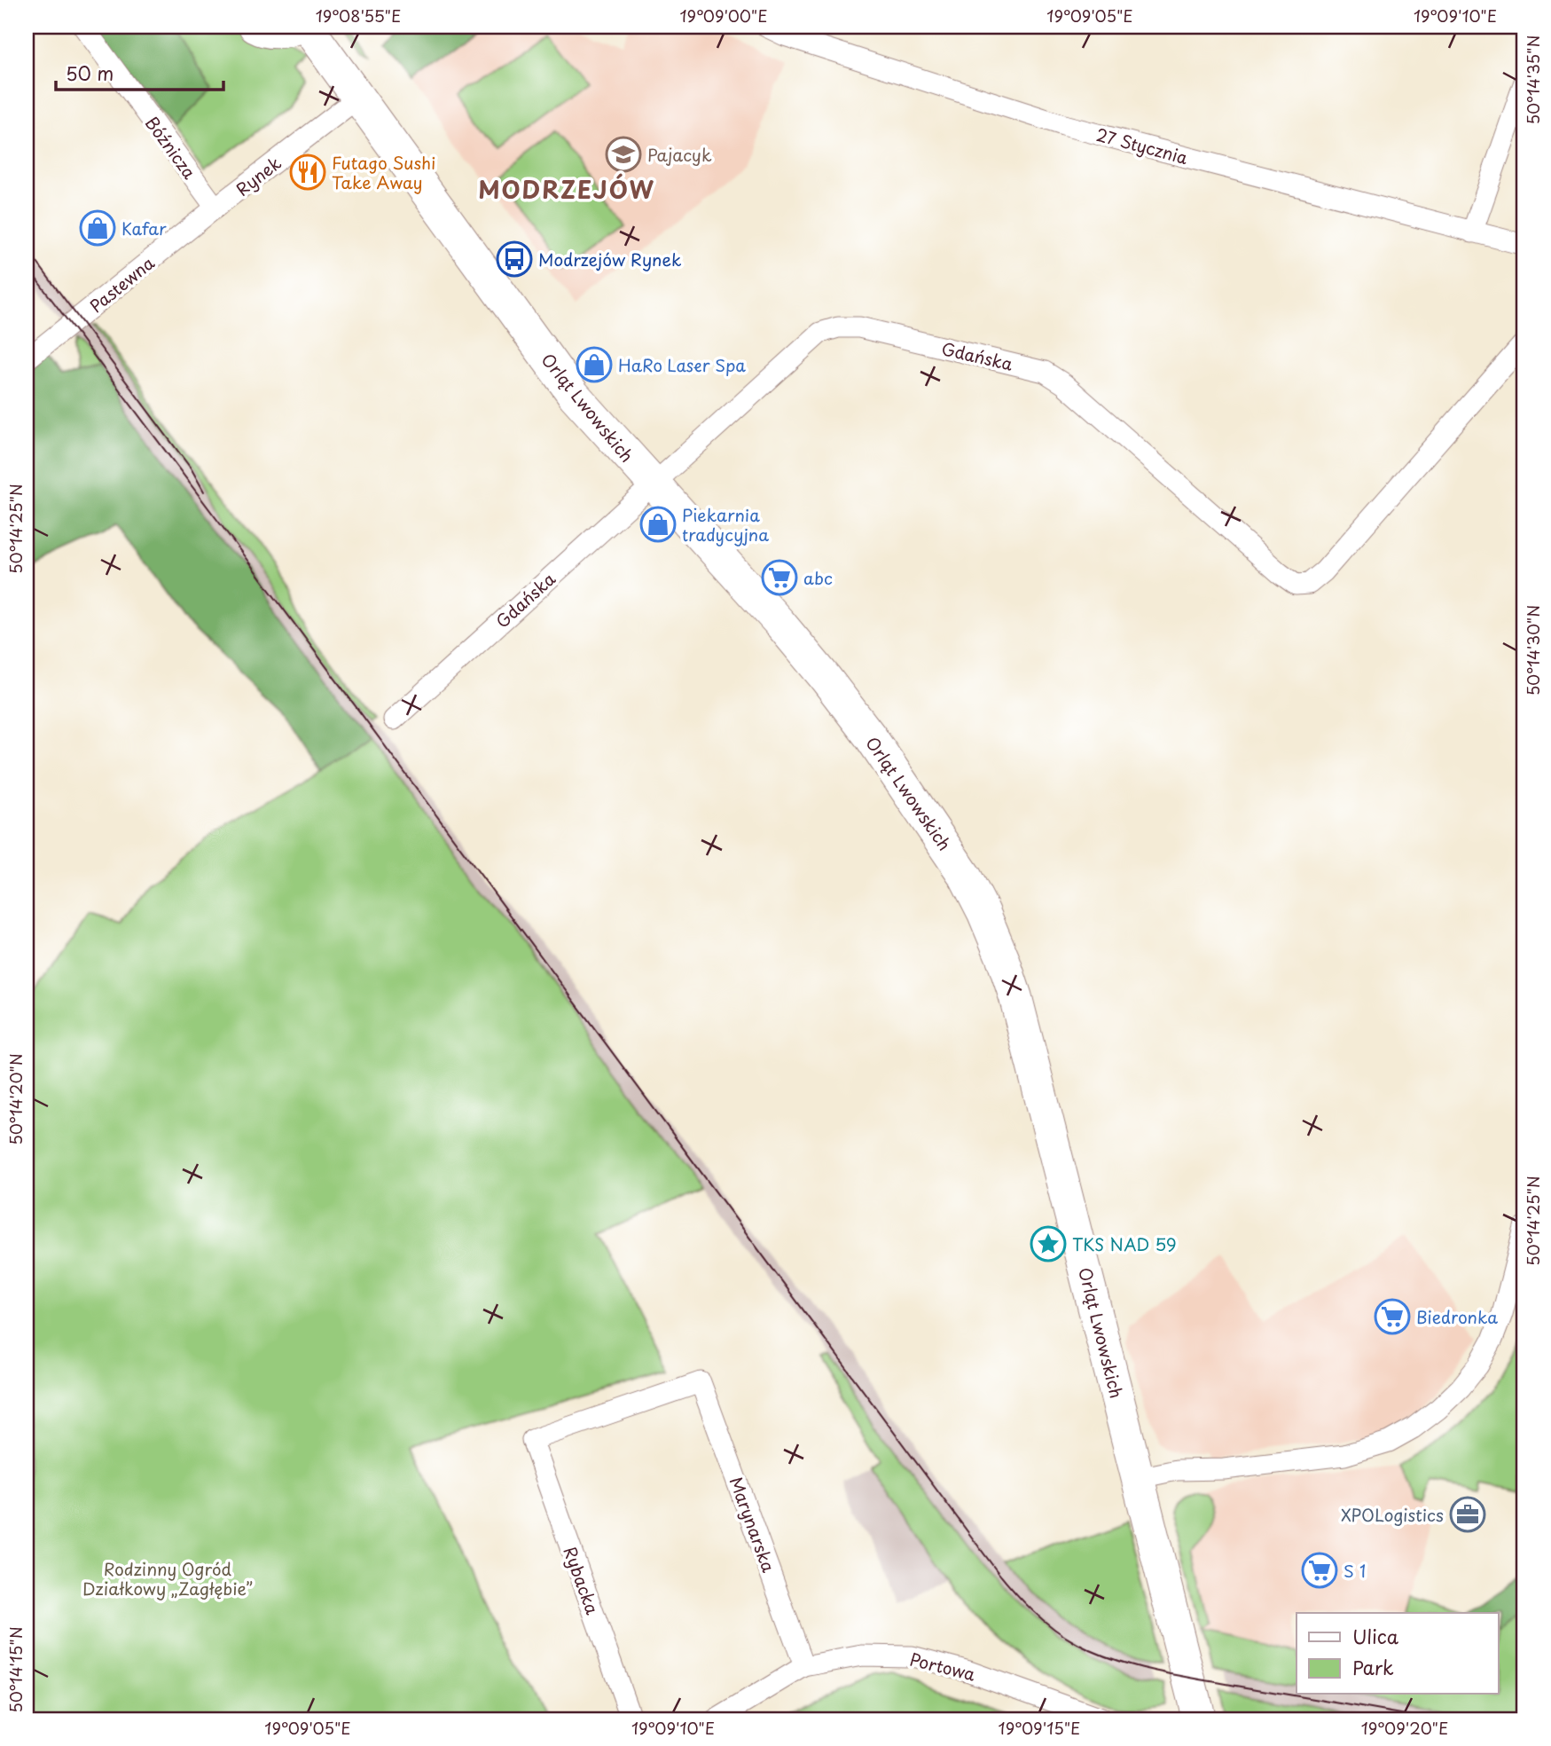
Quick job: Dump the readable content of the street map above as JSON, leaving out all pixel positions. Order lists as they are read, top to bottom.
{
  "streets": {
    "main road": ["Orląt Lwowskich"],
    "street": [
      "27 Stycznia",
      "Bóźnicza",
      "Rynek",
      "Pastewna",
      "Gdańska",
      "Marynarska",
      "Rybacka",
      "Portowa"
    ]
  },
  "crossings": [
    ["Bóźnicza", "Rynek"],
    ["Bóźnicza", "Pastewna"],
    ["Rynek", "Pastewna"],
    ["Rynek", "Orląt Lwowskich"],
    ["Gdańska", "Orląt Lwowskich"],
    ["Marynarska", "Rybacka"],
    ["Marynarska", "Portowa"]
  ],
  "districts": ["MODRZEJÓW"],
  "parks": ["Rodzinny Ogród Działkowy „Zagłębie”"],
  "places": {
    "school or university": ["Pajacyk"],
    "restaurant": ["Futago Sushi Take Away"],
    "shop": ["Kafar", "HaRo Laser Spa", "Piekarnia tradycyjna"],
    "bus stop": ["Modrzejów Rynek"],
    "supermarket": ["abc", "Biedronka", "S 1"],
    "place": ["TKS NAD 59"],
    "office": ["XPOLogistics"]
  },
  "legend": ["Ulica", "Park"],
  "scale_bar": "50 m",
  "coordinates": [
    "19°08'55\"E",
    "19°09'00\"E",
    "19°09'05\"E",
    "19°09'10\"E",
    "50°14'35\"N",
    "50°14'25\"N",
    "50°14'30\"N",
    "50°14'20\"N",
    "50°14'15\"N",
    "19°09'15\"E",
    "19°09'20\"E"
  ]
}
